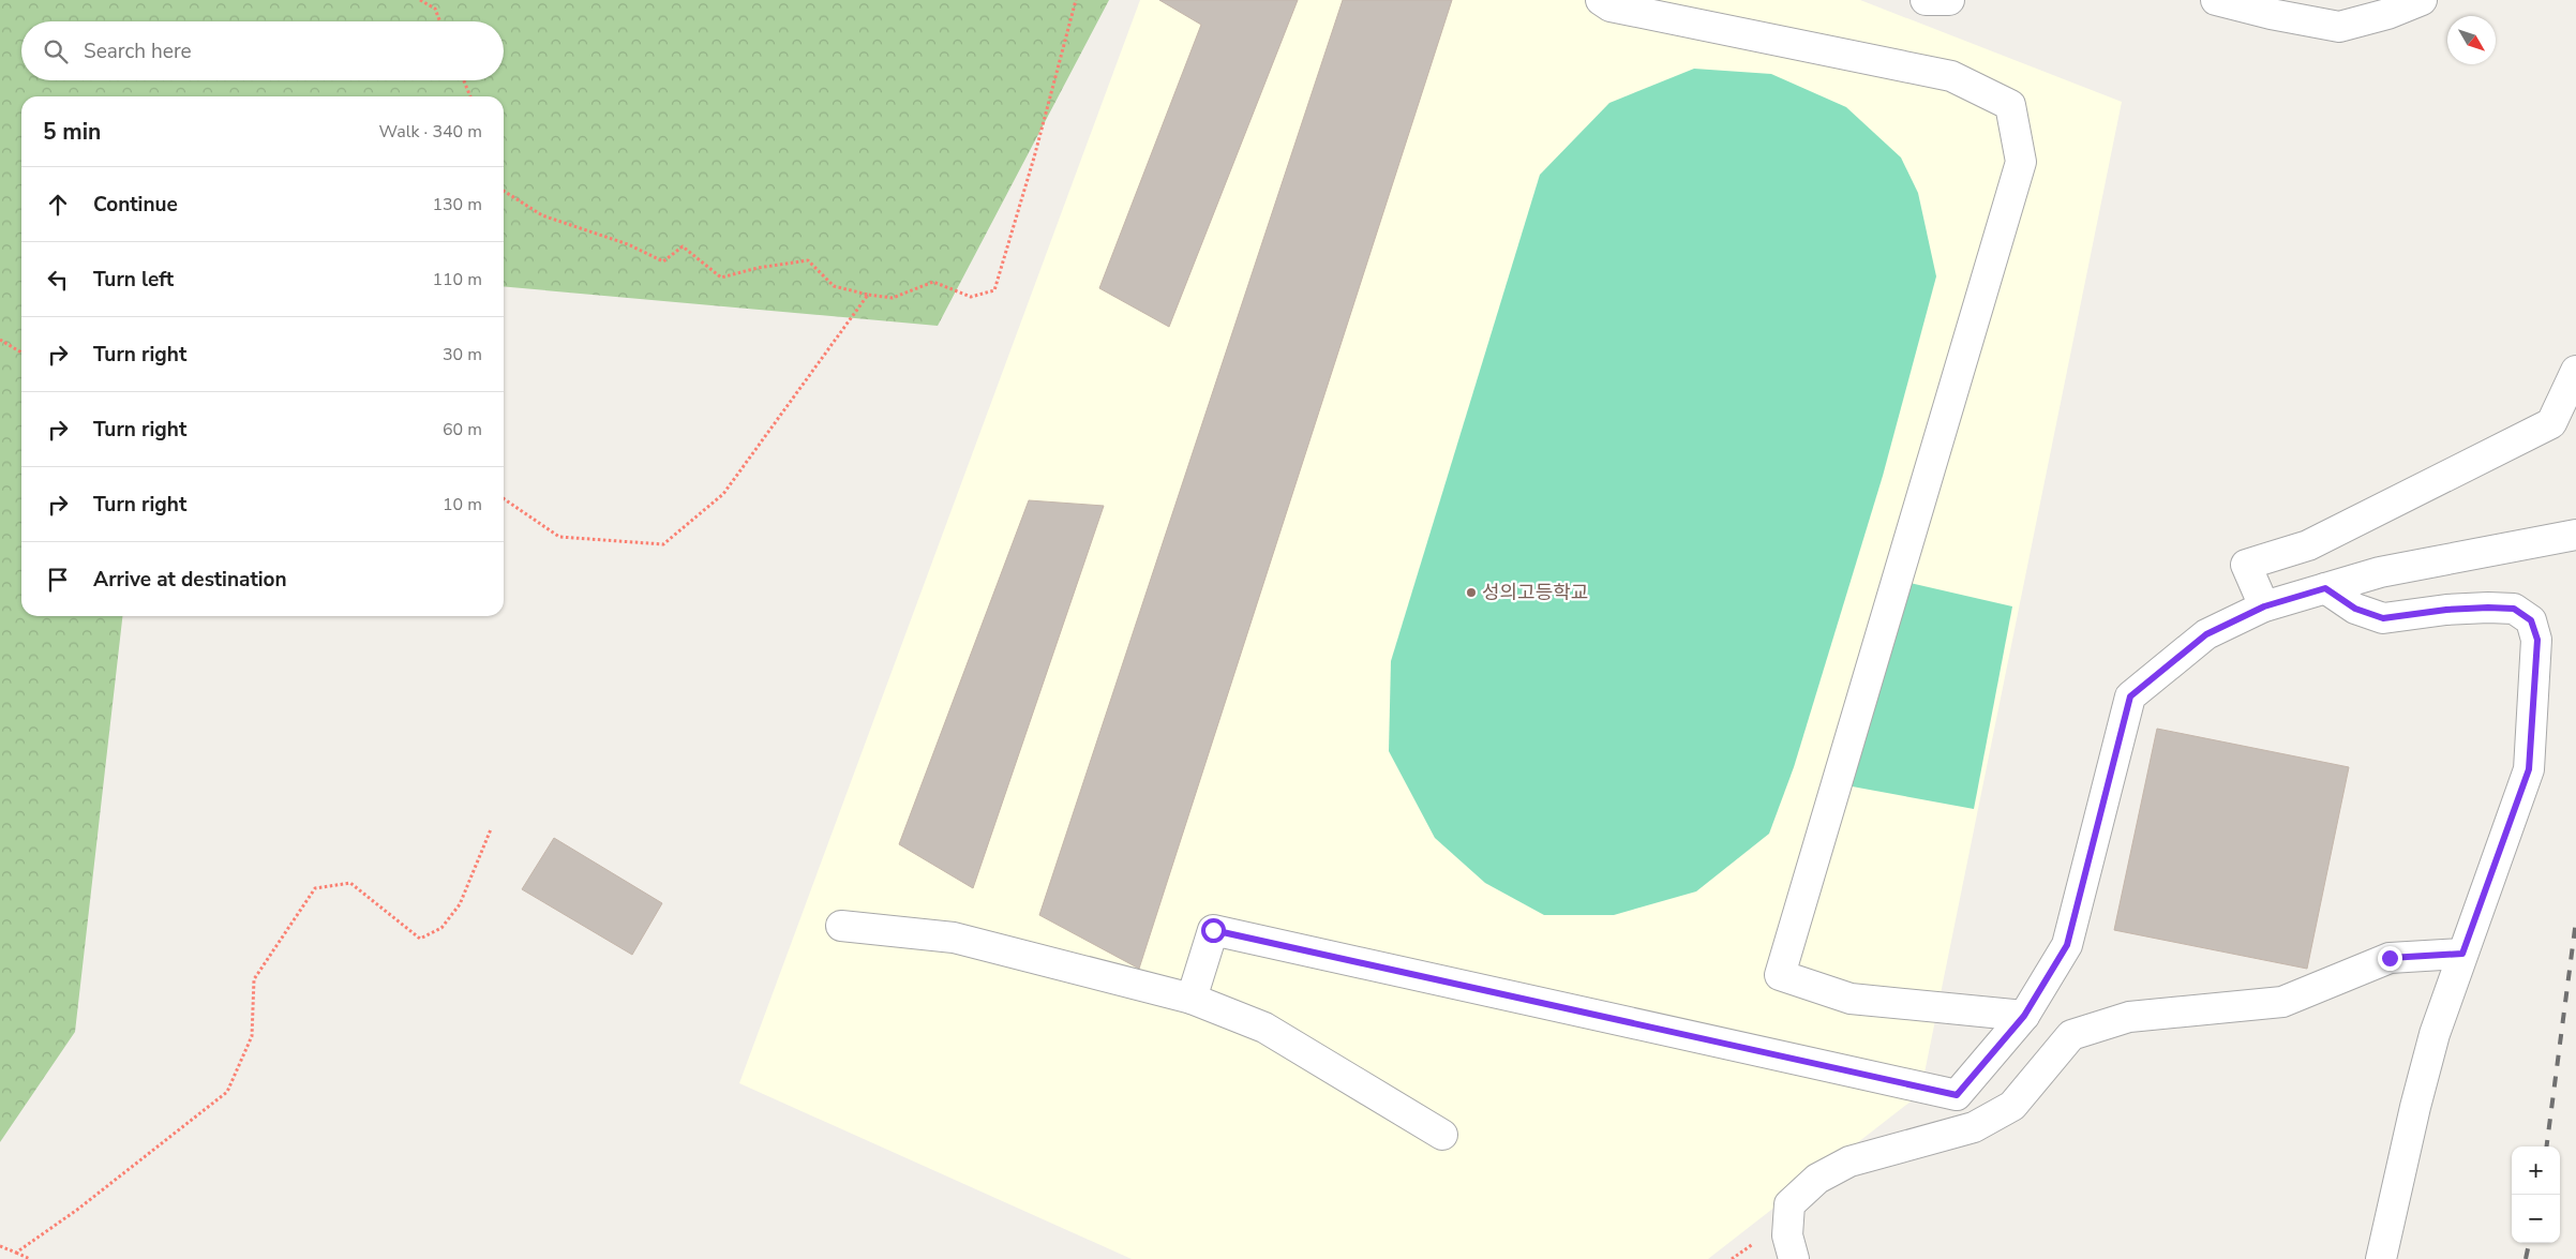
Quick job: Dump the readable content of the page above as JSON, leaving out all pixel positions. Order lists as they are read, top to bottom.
{
  "places": ["성의고등학교"],
  "north": "bottom right",
  "page": {
    "search": "Search here",
    "heading": ["5 min", "Walk · 340 m"],
    "list": [
      ["Continue", "130 m"],
      ["Turn left", "110 m"],
      ["Turn right", "30 m"],
      ["Turn right", "60 m"],
      ["Turn right", "10 m"],
      "Arrive at destination"
    ],
    "map_buttons": ["+", "−"]
  }
}
